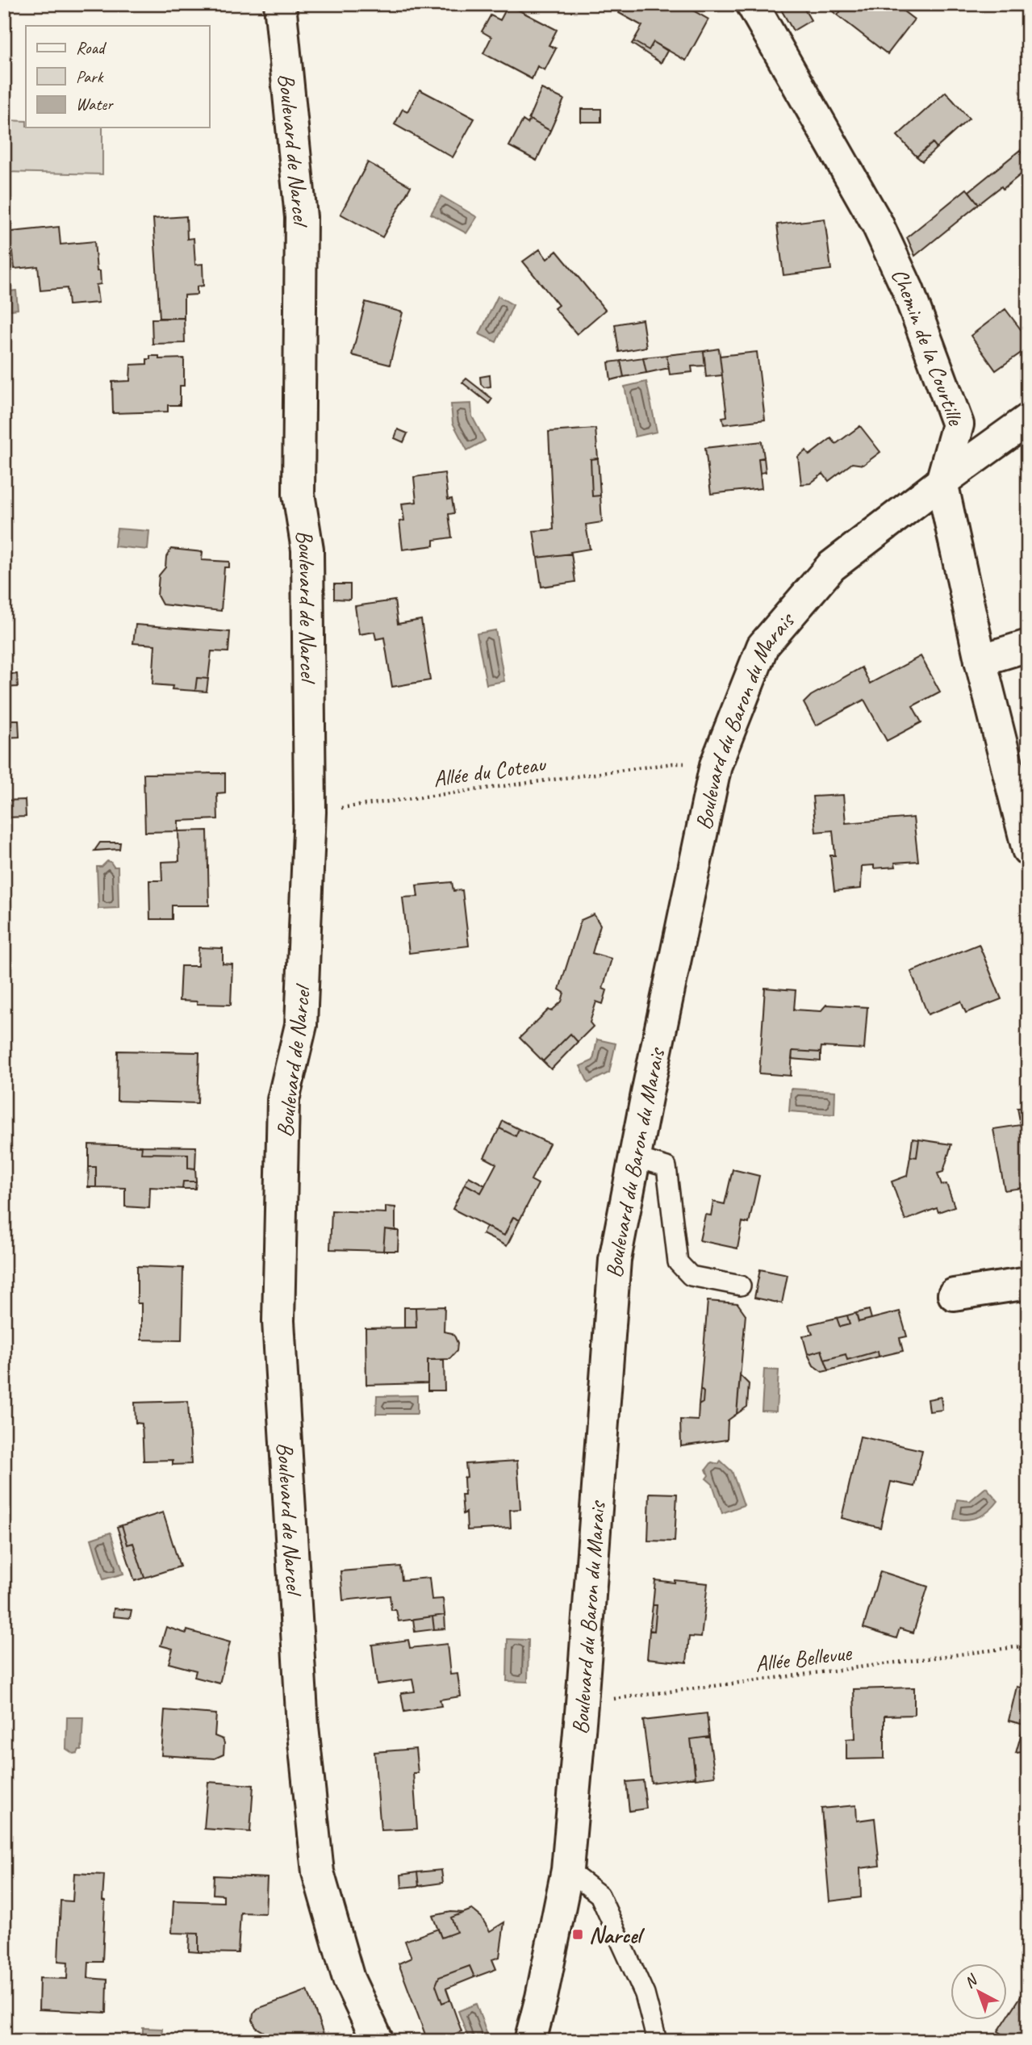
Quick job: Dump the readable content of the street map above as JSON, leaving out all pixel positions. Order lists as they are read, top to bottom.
{
  "streets": {
    "street": ["Boulevard de Narcel", "Chemin de la Courtille", "Boulevard du Baron du Marais"],
    "path": ["Allée du Coteau", "Allée Bellevue"]
  },
  "crossings": [
    ["Boulevard de Narcel", "Allée du Coteau"],
    ["Chemin de la Courtille", "Boulevard du Baron du Marais"],
    ["Boulevard du Baron du Marais", "Allée Bellevue"]
  ],
  "places": {
    "transit": ["Narcel"]
  },
  "legend": ["Road", "Park", "Water"],
  "north": "top left"
}
